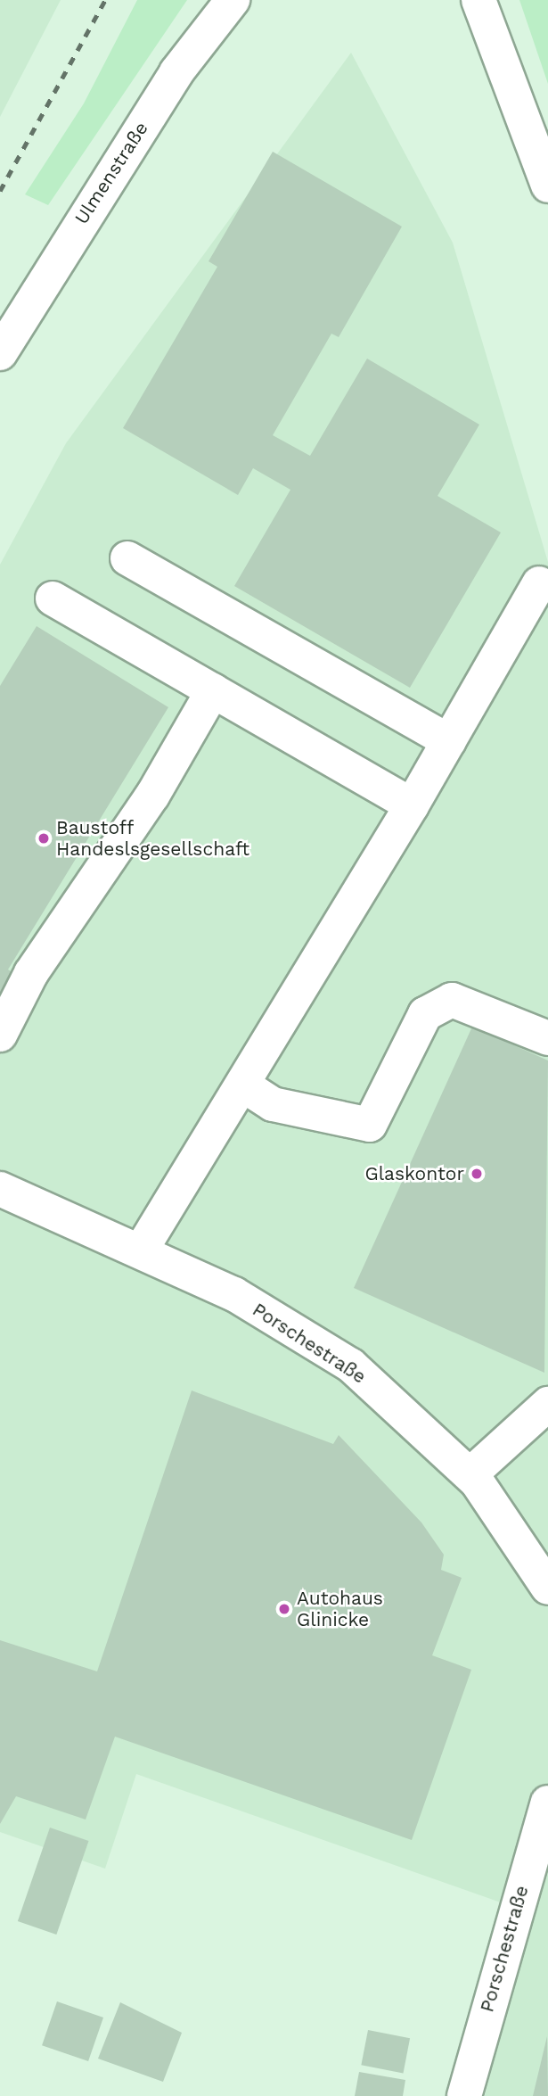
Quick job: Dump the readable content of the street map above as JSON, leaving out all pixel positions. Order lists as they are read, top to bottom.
{
  "streets": {
    "street": ["Ulmenstraße", "Porschestraße"]
  },
  "places": ["Baustoff Handeslsgesellschaft", "Glaskontor", "Autohaus Glinicke"]
}
